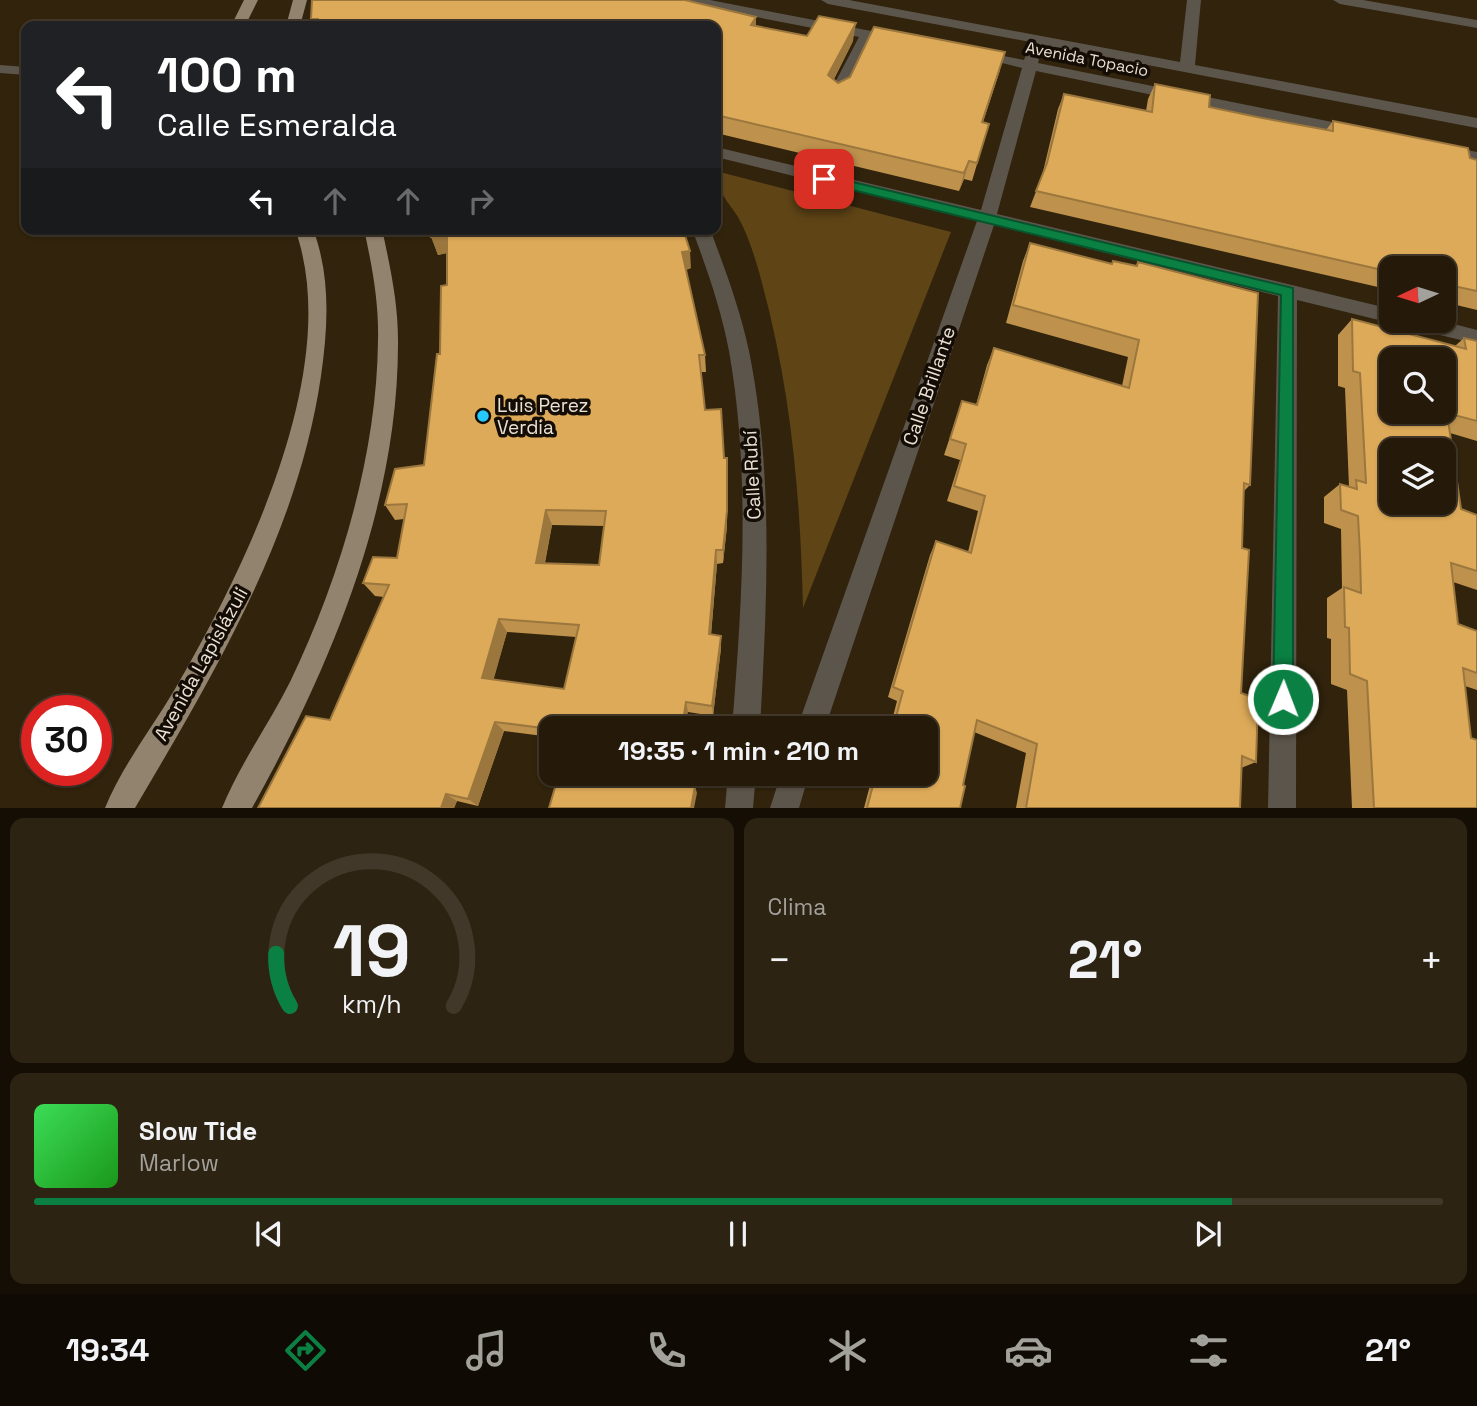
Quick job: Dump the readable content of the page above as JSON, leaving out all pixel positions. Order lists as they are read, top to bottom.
{
  "streets": {
    "main road": ["Avenida Lapislázuli"],
    "street": ["Avenida Topacio", "Calle Brillante", "Calle Rubí"]
  },
  "crossings": [
    ["Avenida Topacio", "Calle Brillante"]
  ],
  "places": ["Luis Perez Verdia"],
  "north": "left",
  "page": {
    "turn": ["100 m", "Calle Esmeralda"],
    "limit": "30",
    "trip": "19:35 · 1 min · 210 m",
    "tile": "Clima",
    "heat": ["−", "21°", "+"],
    "song": ["Slow Tide", "Marlow"],
    "tabs": ["19:34", "21°"],
    "gauge": ["19", "km/h"]
  }
}
